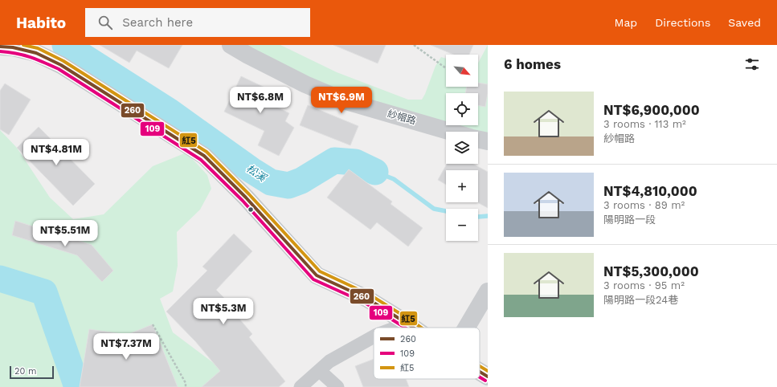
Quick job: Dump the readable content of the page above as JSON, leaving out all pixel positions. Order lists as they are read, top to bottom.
{
  "streets": {
    "street": ["紗帽路"]
  },
  "water": ["松溪"],
  "lines": ["transit line 紅5", "transit line 260", "transit line 109"],
  "legend": ["260", "109", "紅5"],
  "scale_bar": "20 m",
  "north": "bottom right",
  "page": {
    "header": "Habito",
    "search": "Search here",
    "nav": ["Map", "Directions", "Saved"],
    "heading": "6 homes",
    "map_buttons": ["+", "−"],
    "list": [
      {
        "name": "NT$6,900,000",
        "note": "3 rooms · 113 m² · 紗帽路"
      },
      {
        "name": "NT$4,810,000",
        "note": "3 rooms · 89 m² · 陽明路一段"
      },
      {
        "name": "NT$5,300,000",
        "note": "3 rooms · 95 m² · 陽明路一段24巷"
      }
    ],
    "price": [
      "NT$6.8M",
      "NT$6.9M",
      "NT$4.81M",
      "NT$5.51M",
      "NT$5.3M",
      "NT$7.37M"
    ],
    "scale": "20 m"
  }
}
